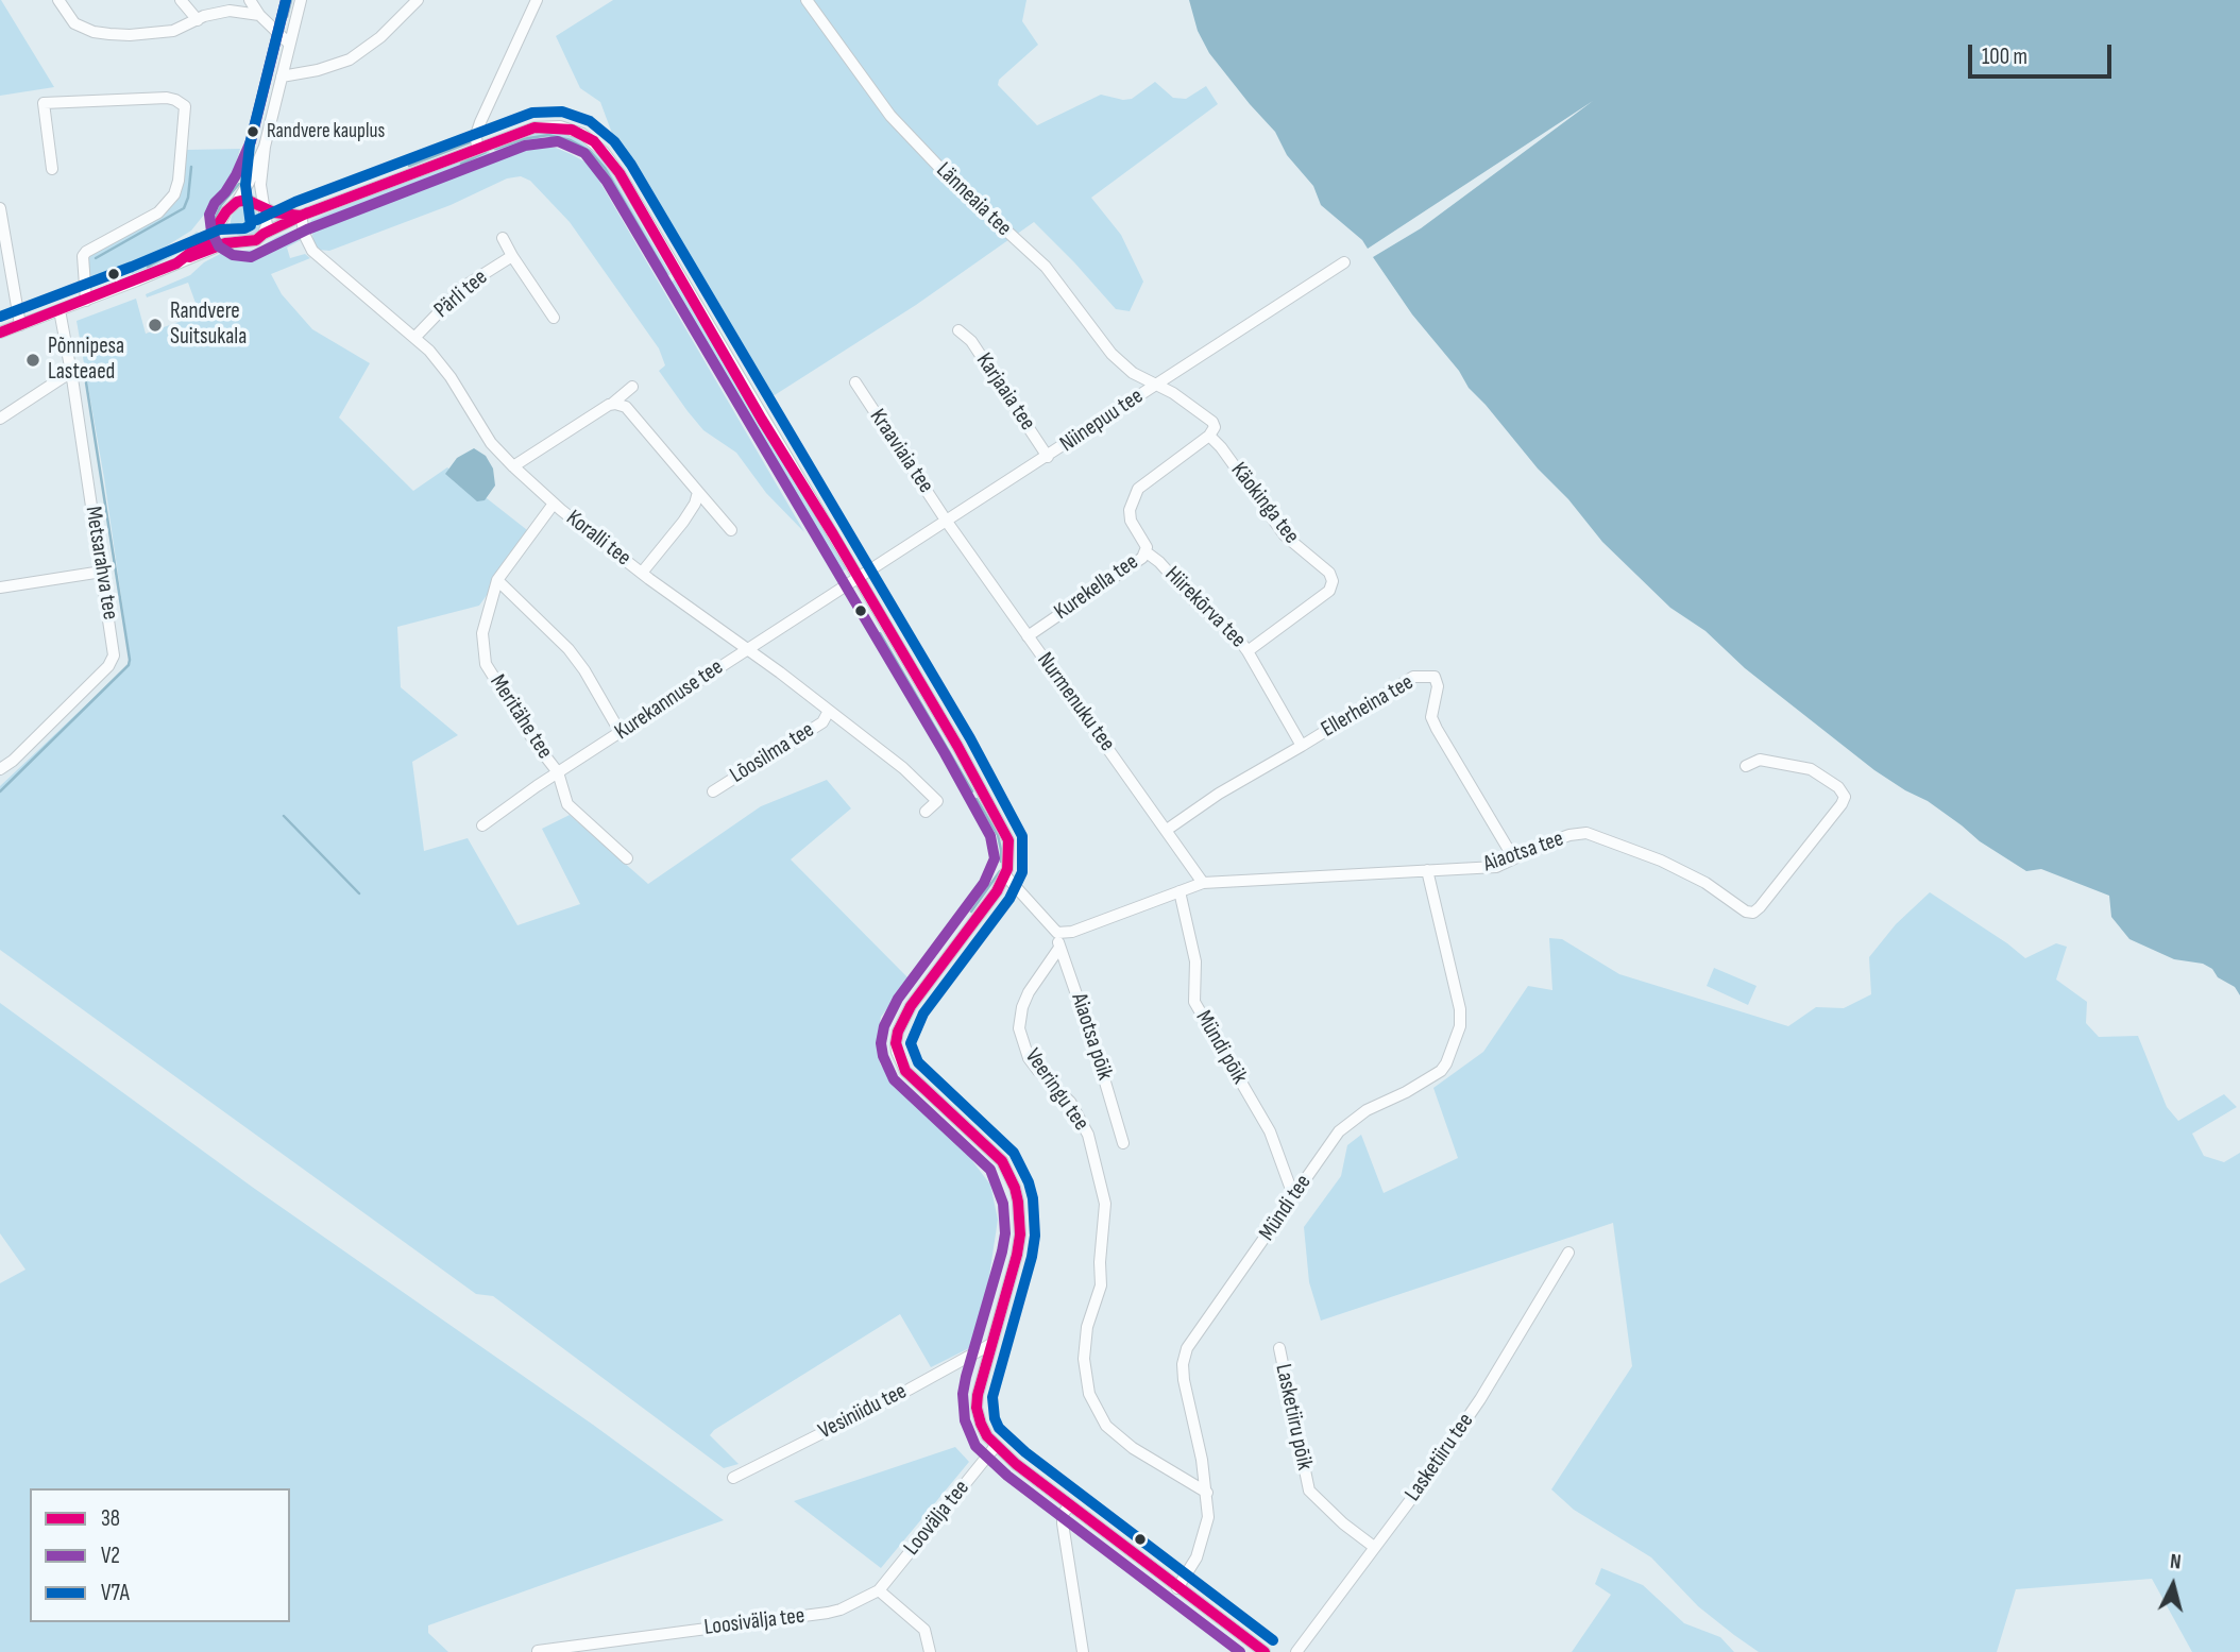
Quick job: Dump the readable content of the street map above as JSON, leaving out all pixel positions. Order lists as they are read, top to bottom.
{
  "streets": {
    "street": [
      "Länneaia tee",
      "Pärli tee",
      "Karjaaia tee",
      "Niinepuu tee",
      "Kraaviaia tee",
      "Käokinga tee",
      "Koralli tee",
      "Metsarahva tee",
      "Kurekella tee",
      "Hiirekõrva tee",
      "Kurekannuse tee",
      "Nurmenuku tee",
      "Ellerheina tee",
      "Meritähe tee",
      "Lõosilma tee",
      "Aiaotsa tee",
      "Aiaotsa põik",
      "Mündi põik",
      "Veeringu tee",
      "Mündi tee",
      "Vesiniidu tee",
      "Lasketiiru põik",
      "Lasketiiru tee",
      "Loovälja tee",
      "Loosivälja tee"
    ]
  },
  "crossings": [
    ["Länneaia tee", "Niinepuu tee"],
    ["Länneaia tee", "Käokinga tee"],
    ["Pärli tee", "Koralli tee"],
    ["Karjaaia tee", "Niinepuu tee"],
    ["Niinepuu tee", "Kraaviaia tee"],
    ["Niinepuu tee", "Käokinga tee"],
    ["Niinepuu tee", "Kurekannuse tee"],
    ["Niinepuu tee", "Nurmenuku tee"],
    ["Kraaviaia tee", "Nurmenuku tee"],
    ["Käokinga tee", "Kurekella tee"],
    ["Käokinga tee", "Hiirekõrva tee"],
    ["Koralli tee", "Kurekannuse tee"],
    ["Koralli tee", "Meritähe tee"],
    ["Koralli tee", "Lõosilma tee"],
    ["Kurekella tee", "Hiirekõrva tee"],
    ["Kurekella tee", "Nurmenuku tee"],
    ["Hiirekõrva tee", "Ellerheina tee"],
    ["Kurekannuse tee", "Meritähe tee"],
    ["Nurmenuku tee", "Ellerheina tee"],
    ["Nurmenuku tee", "Aiaotsa tee"],
    ["Ellerheina tee", "Aiaotsa tee"],
    ["Aiaotsa tee", "Aiaotsa põik"],
    ["Aiaotsa tee", "Mündi põik"],
    ["Aiaotsa tee", "Mündi tee"],
    ["Aiaotsa põik", "Veeringu tee"],
    ["Mündi põik", "Mündi tee"],
    ["Veeringu tee", "Mündi tee"],
    ["Lasketiiru põik", "Lasketiiru tee"],
    ["Loovälja tee", "Loosivälja tee"]
  ],
  "places": ["Randvere kauplus", "Randvere Suitsukala", "Põnnipesa Lasteaed"],
  "lines": ["transit line V2", "transit line V7A", "transit line 38"],
  "legend": ["38", "V2", "V7A"],
  "scale_bar": "100 m",
  "north": "top"
}
